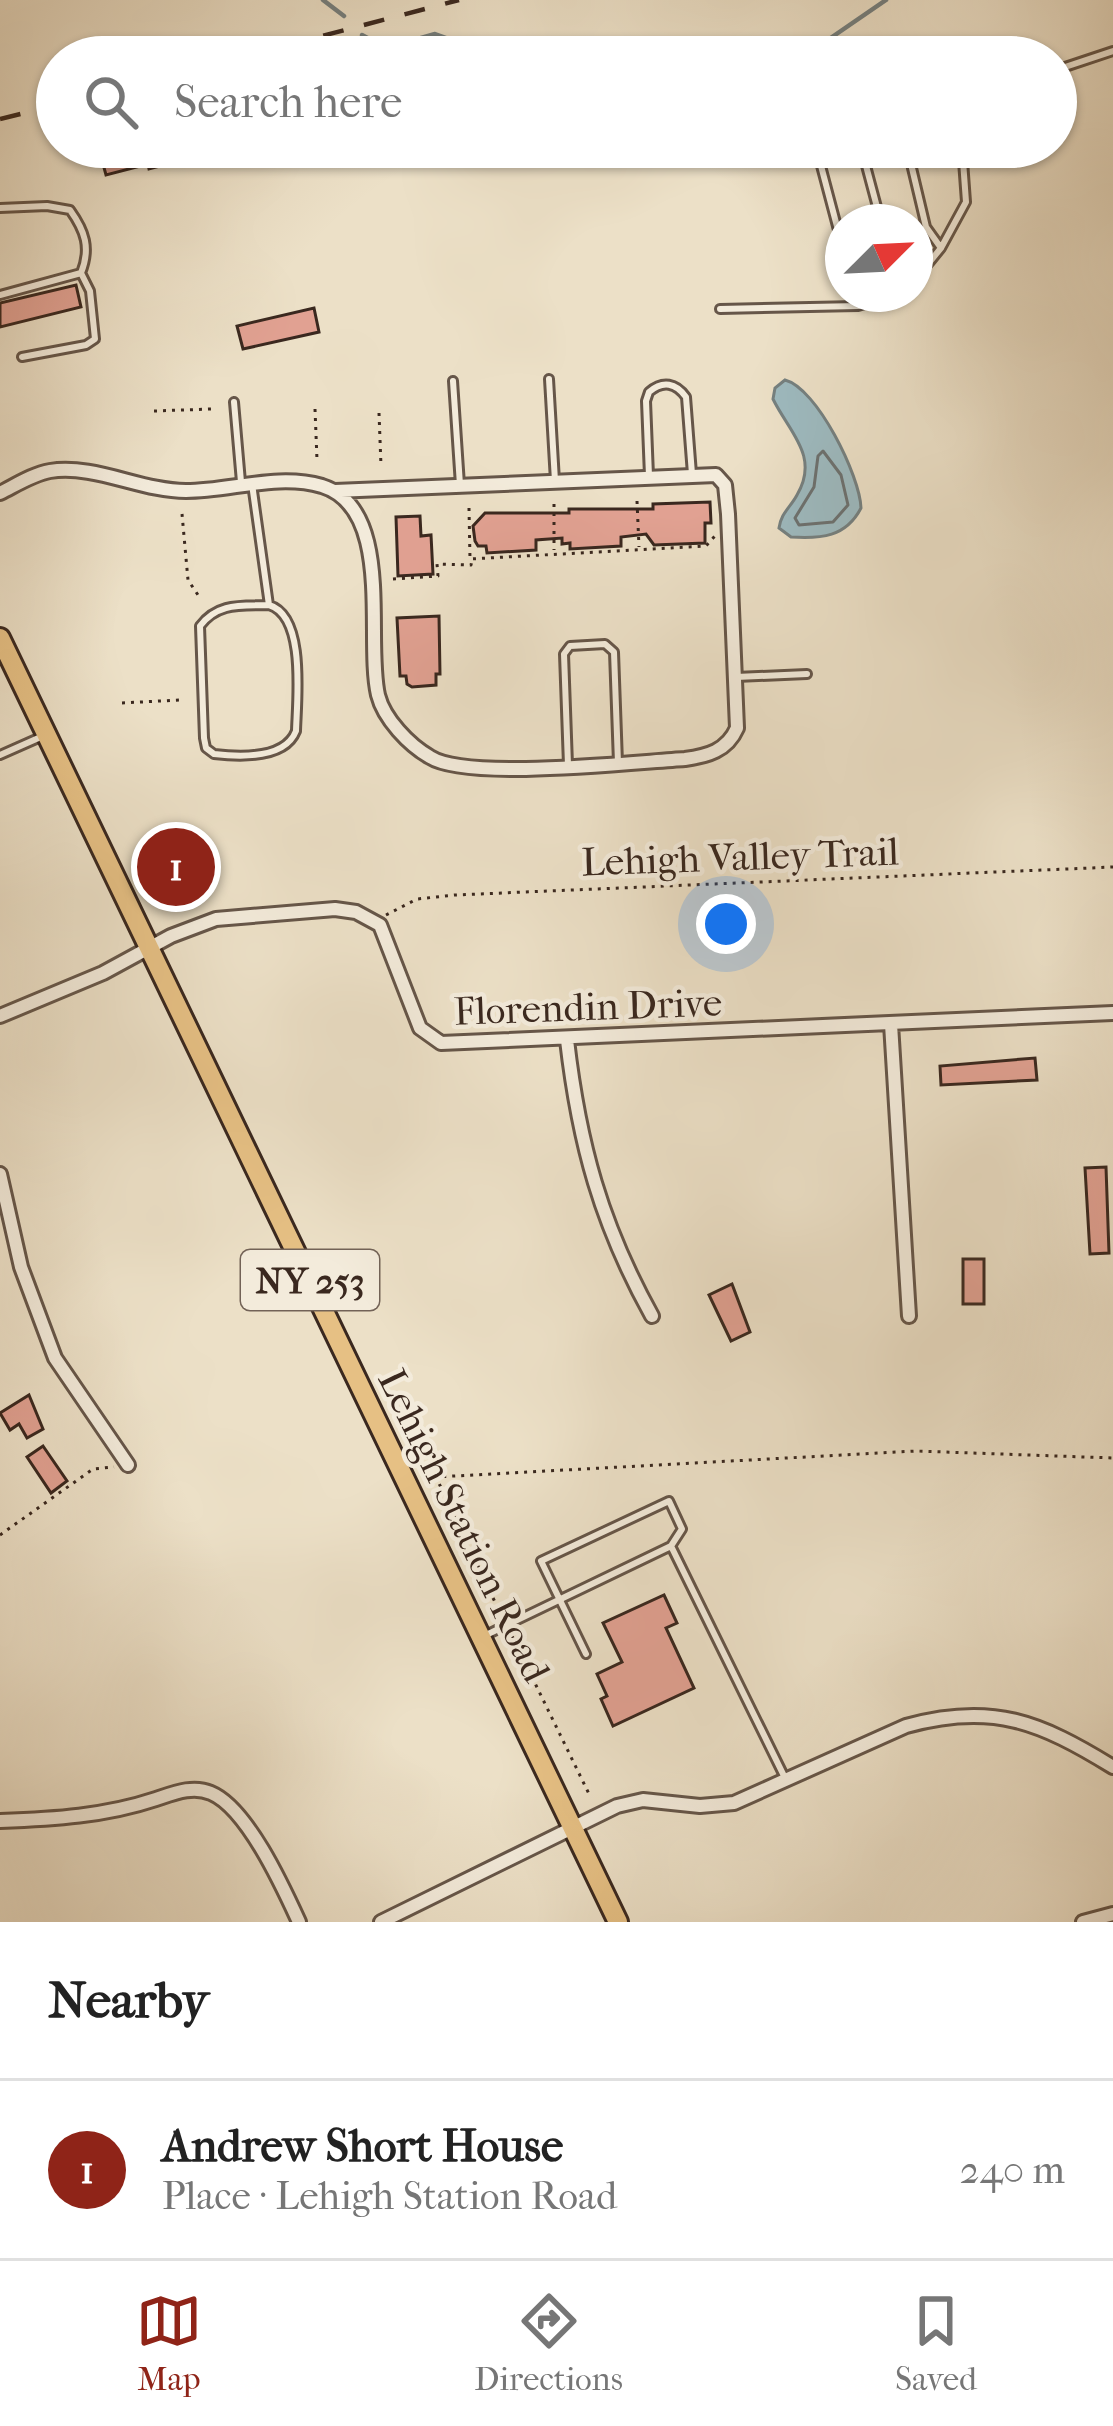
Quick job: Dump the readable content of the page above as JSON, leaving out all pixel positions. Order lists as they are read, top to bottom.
{
  "streets": {
    "main road": ["NY 253", "Lehigh Station Road"],
    "street": ["Florendin Drive"],
    "path": ["Lehigh Valley Trail"]
  },
  "crossings": [
    ["Lehigh Valley Trail", "Florendin Drive"]
  ],
  "north": "top right",
  "page": {
    "search": "Search here",
    "pins": "1",
    "heading": "Nearby",
    "list": [
      {
        "mark": "1",
        "name": "Andrew Short House",
        "note": "Place · Lehigh Station Road",
        "value": "240 m"
      }
    ],
    "nav": ["Map", "Directions", "Saved"]
  }
}
